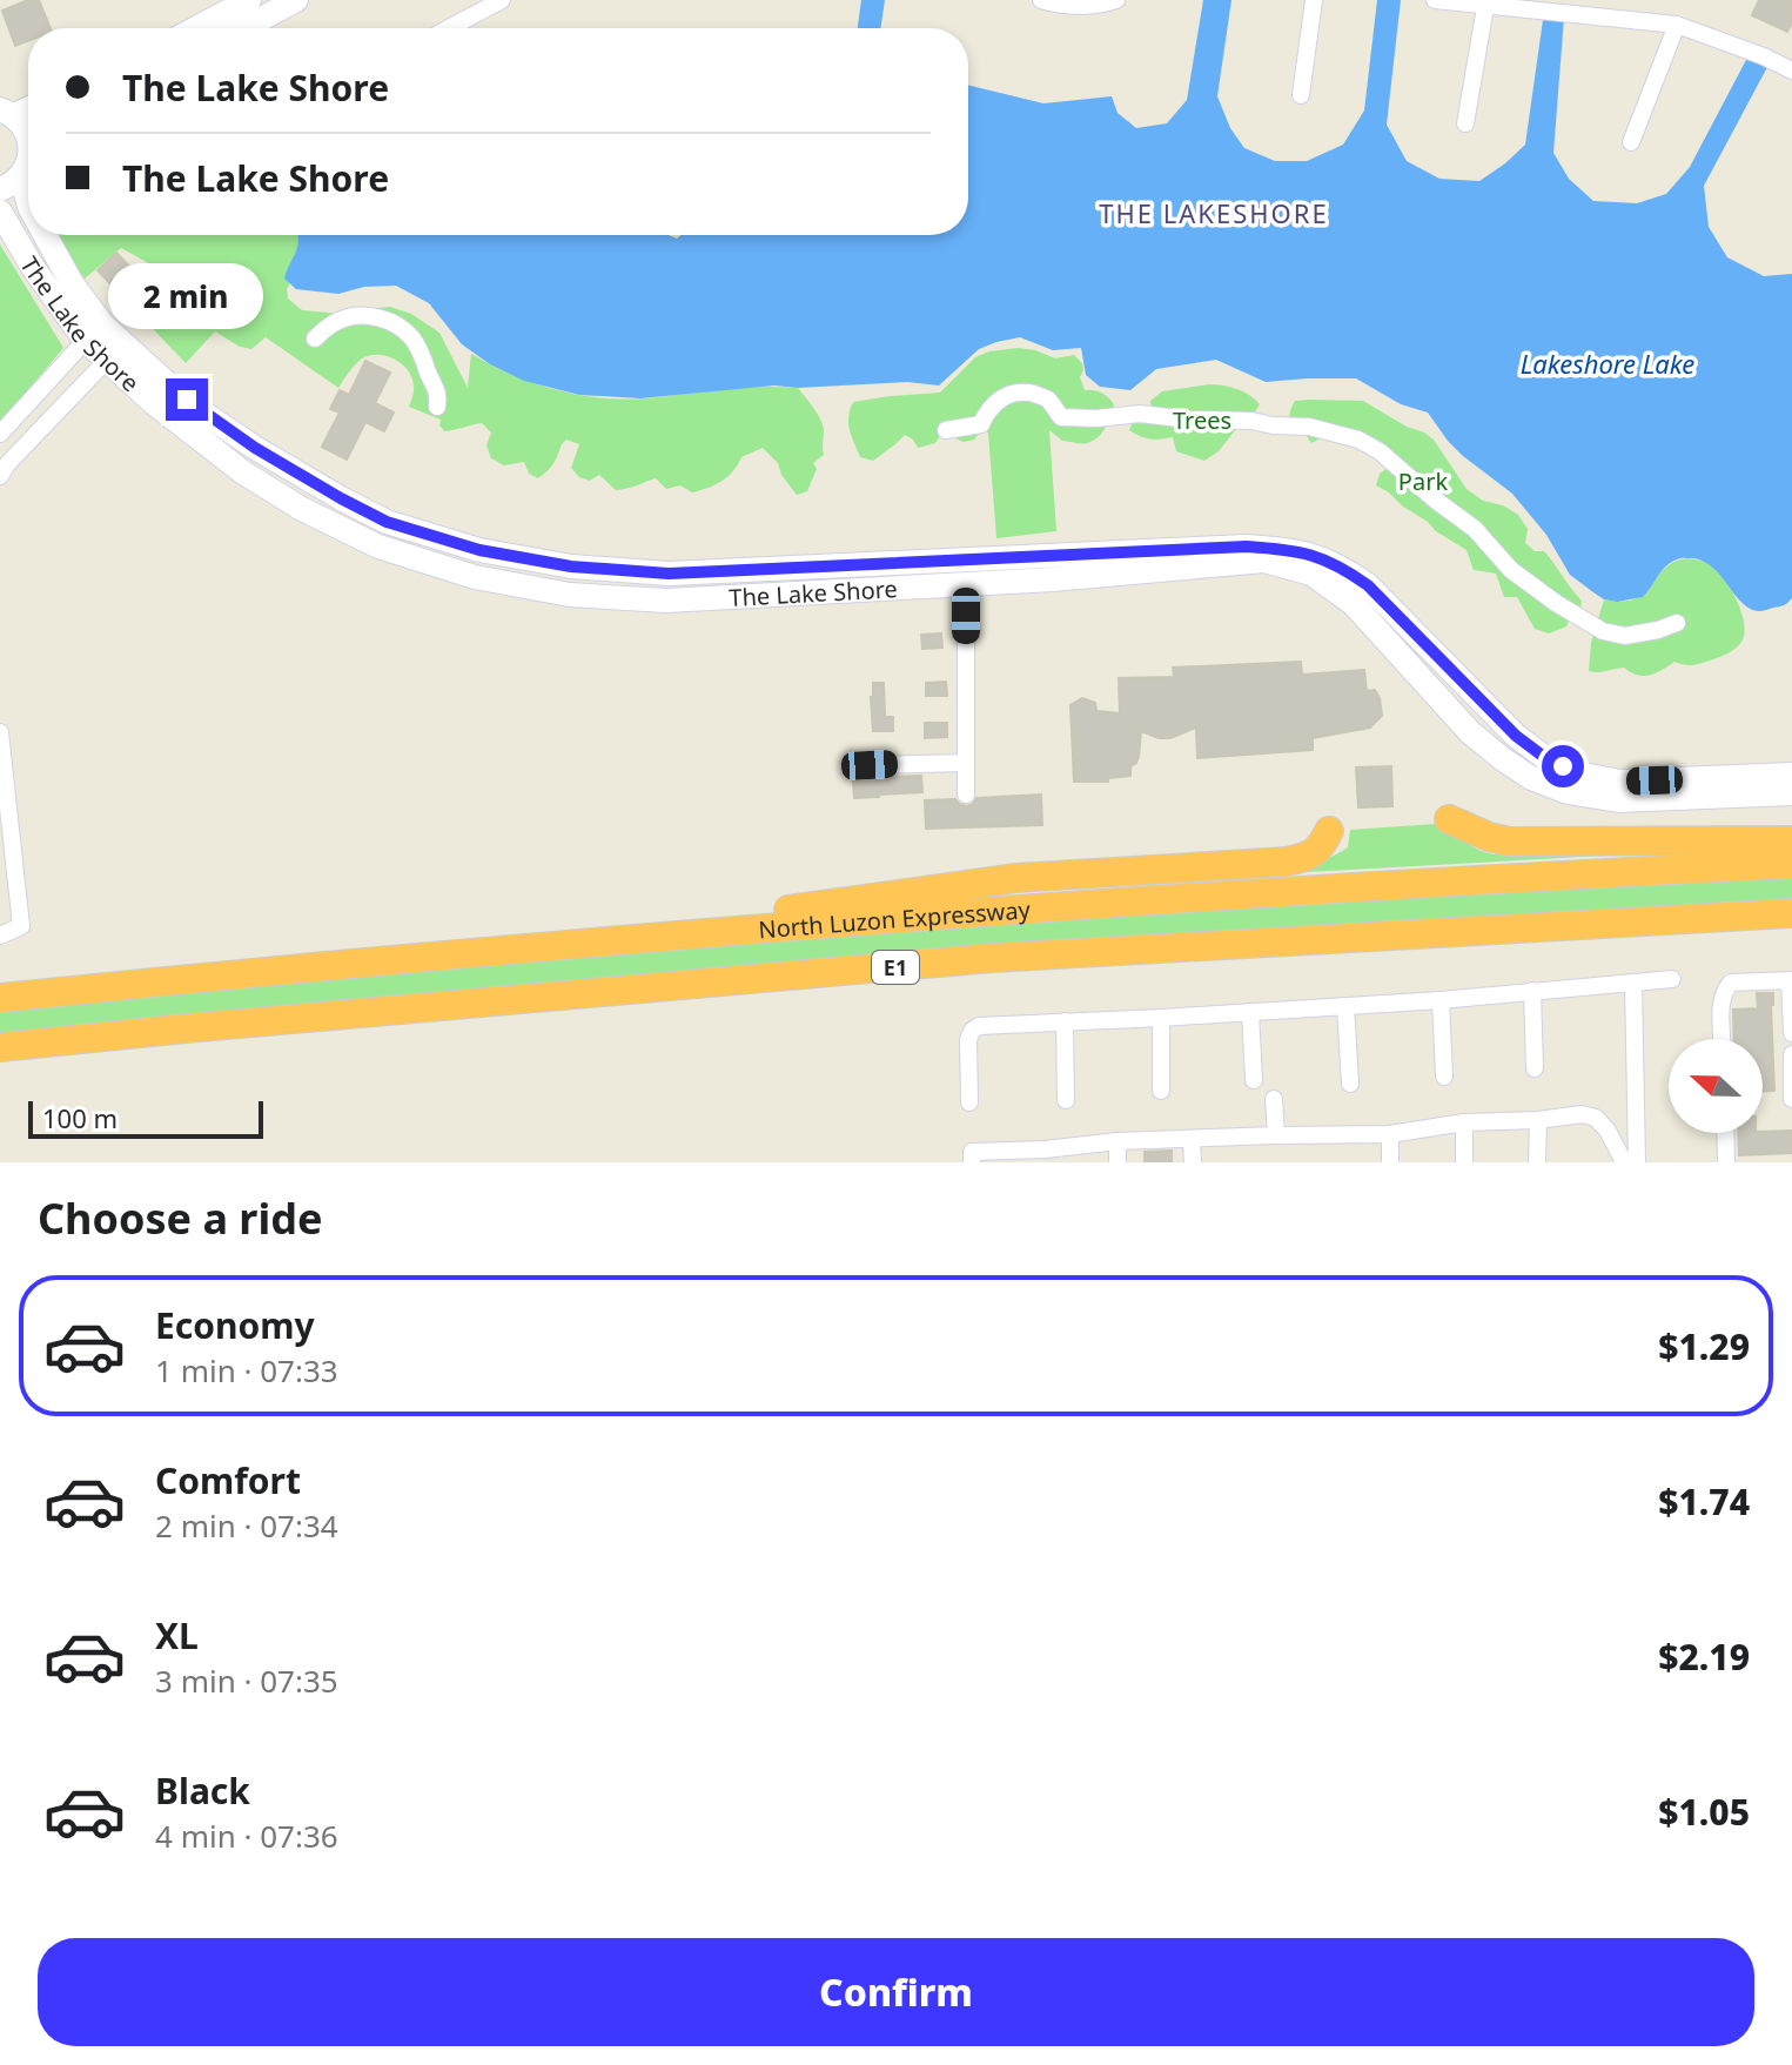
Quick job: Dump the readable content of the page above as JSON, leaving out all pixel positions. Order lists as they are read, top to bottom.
{
  "streets": {
    "highway": ["North Luzon Expressway", "E1"],
    "street": ["The Lake Shore"]
  },
  "districts": ["THE LAKESHORE"],
  "water": ["Lakeshore Lake"],
  "parks": ["Trees", "Park"],
  "scale_bar": "100 m",
  "north": "left",
  "page": {
    "banner": ["The Lake Shore", "The Lake Shore"],
    "bubble": "2 min",
    "scale": "100 m",
    "heading": "Choose a ride",
    "list": [
      {
        "name": "Economy",
        "note": "1 min · 07:33",
        "value": "$1.29"
      },
      {
        "name": "Comfort",
        "note": "2 min · 07:34",
        "value": "$1.74"
      },
      {
        "name": "XL",
        "note": "3 min · 07:35",
        "value": "$2.19"
      },
      {
        "name": "Black",
        "note": "4 min · 07:36",
        "value": "$1.05"
      }
    ],
    "buttons": "Confirm"
  }
}
